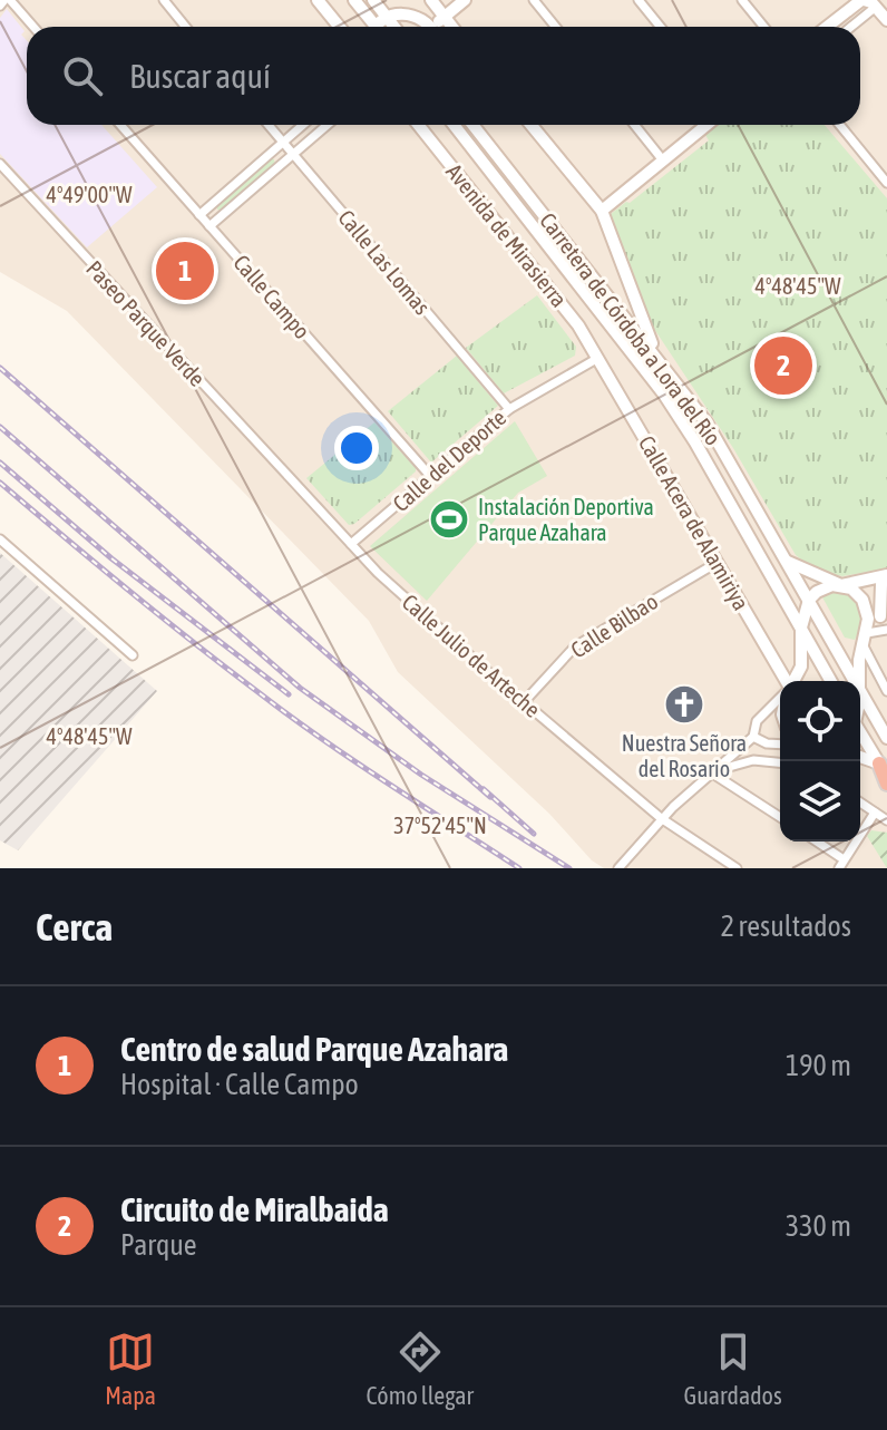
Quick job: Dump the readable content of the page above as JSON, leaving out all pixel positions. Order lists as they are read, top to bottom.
{
  "streets": {
    "street": [
      "Avenida de Mirasierra",
      "Calle Las Lomas",
      "Calle Campo",
      "Paseo Parque Verde",
      "Carretera de Córdoba a Lora del Río",
      "Calle del Deporte",
      "Calle Acera de Alamiriya",
      "Calle Bilbao",
      "Calle Julio de Arteche"
    ]
  },
  "crossings": [
    ["Avenida de Mirasierra", "Calle del Deporte"],
    ["Avenida de Mirasierra", "Calle Acera de Alamiriya"],
    ["Calle Las Lomas", "Calle del Deporte"],
    ["Calle Campo", "Calle del Deporte"],
    ["Paseo Parque Verde", "Calle Julio de Arteche"],
    ["Calle del Deporte", "Calle Acera de Alamiriya"],
    ["Calle del Deporte", "Calle Julio de Arteche"],
    ["Calle Acera de Alamiriya", "Calle Bilbao"],
    ["Calle Bilbao", "Calle Julio de Arteche"]
  ],
  "places": {
    "sports": ["Instalación Deportiva Parque Azahara"],
    "church": ["Nuestra Señora del Rosario"]
  },
  "page": {
    "search": "Buscar aquí",
    "pins": ["1", "2"],
    "heading": ["Cerca", "2 resultados"],
    "list": [
      {
        "mark": "1",
        "name": "Centro de salud Parque Azahara",
        "note": "Hospital · Calle Campo",
        "value": "190 m"
      },
      {
        "mark": "2",
        "name": "Circuito de Miralbaida",
        "note": "Parque",
        "value": "330 m"
      }
    ],
    "nav": ["Mapa", "Cómo llegar", "Guardados"]
  },
  "coordinates": ["4°49'00\"W", "4°48'45\"W", "37°52'45\"N"]
}
